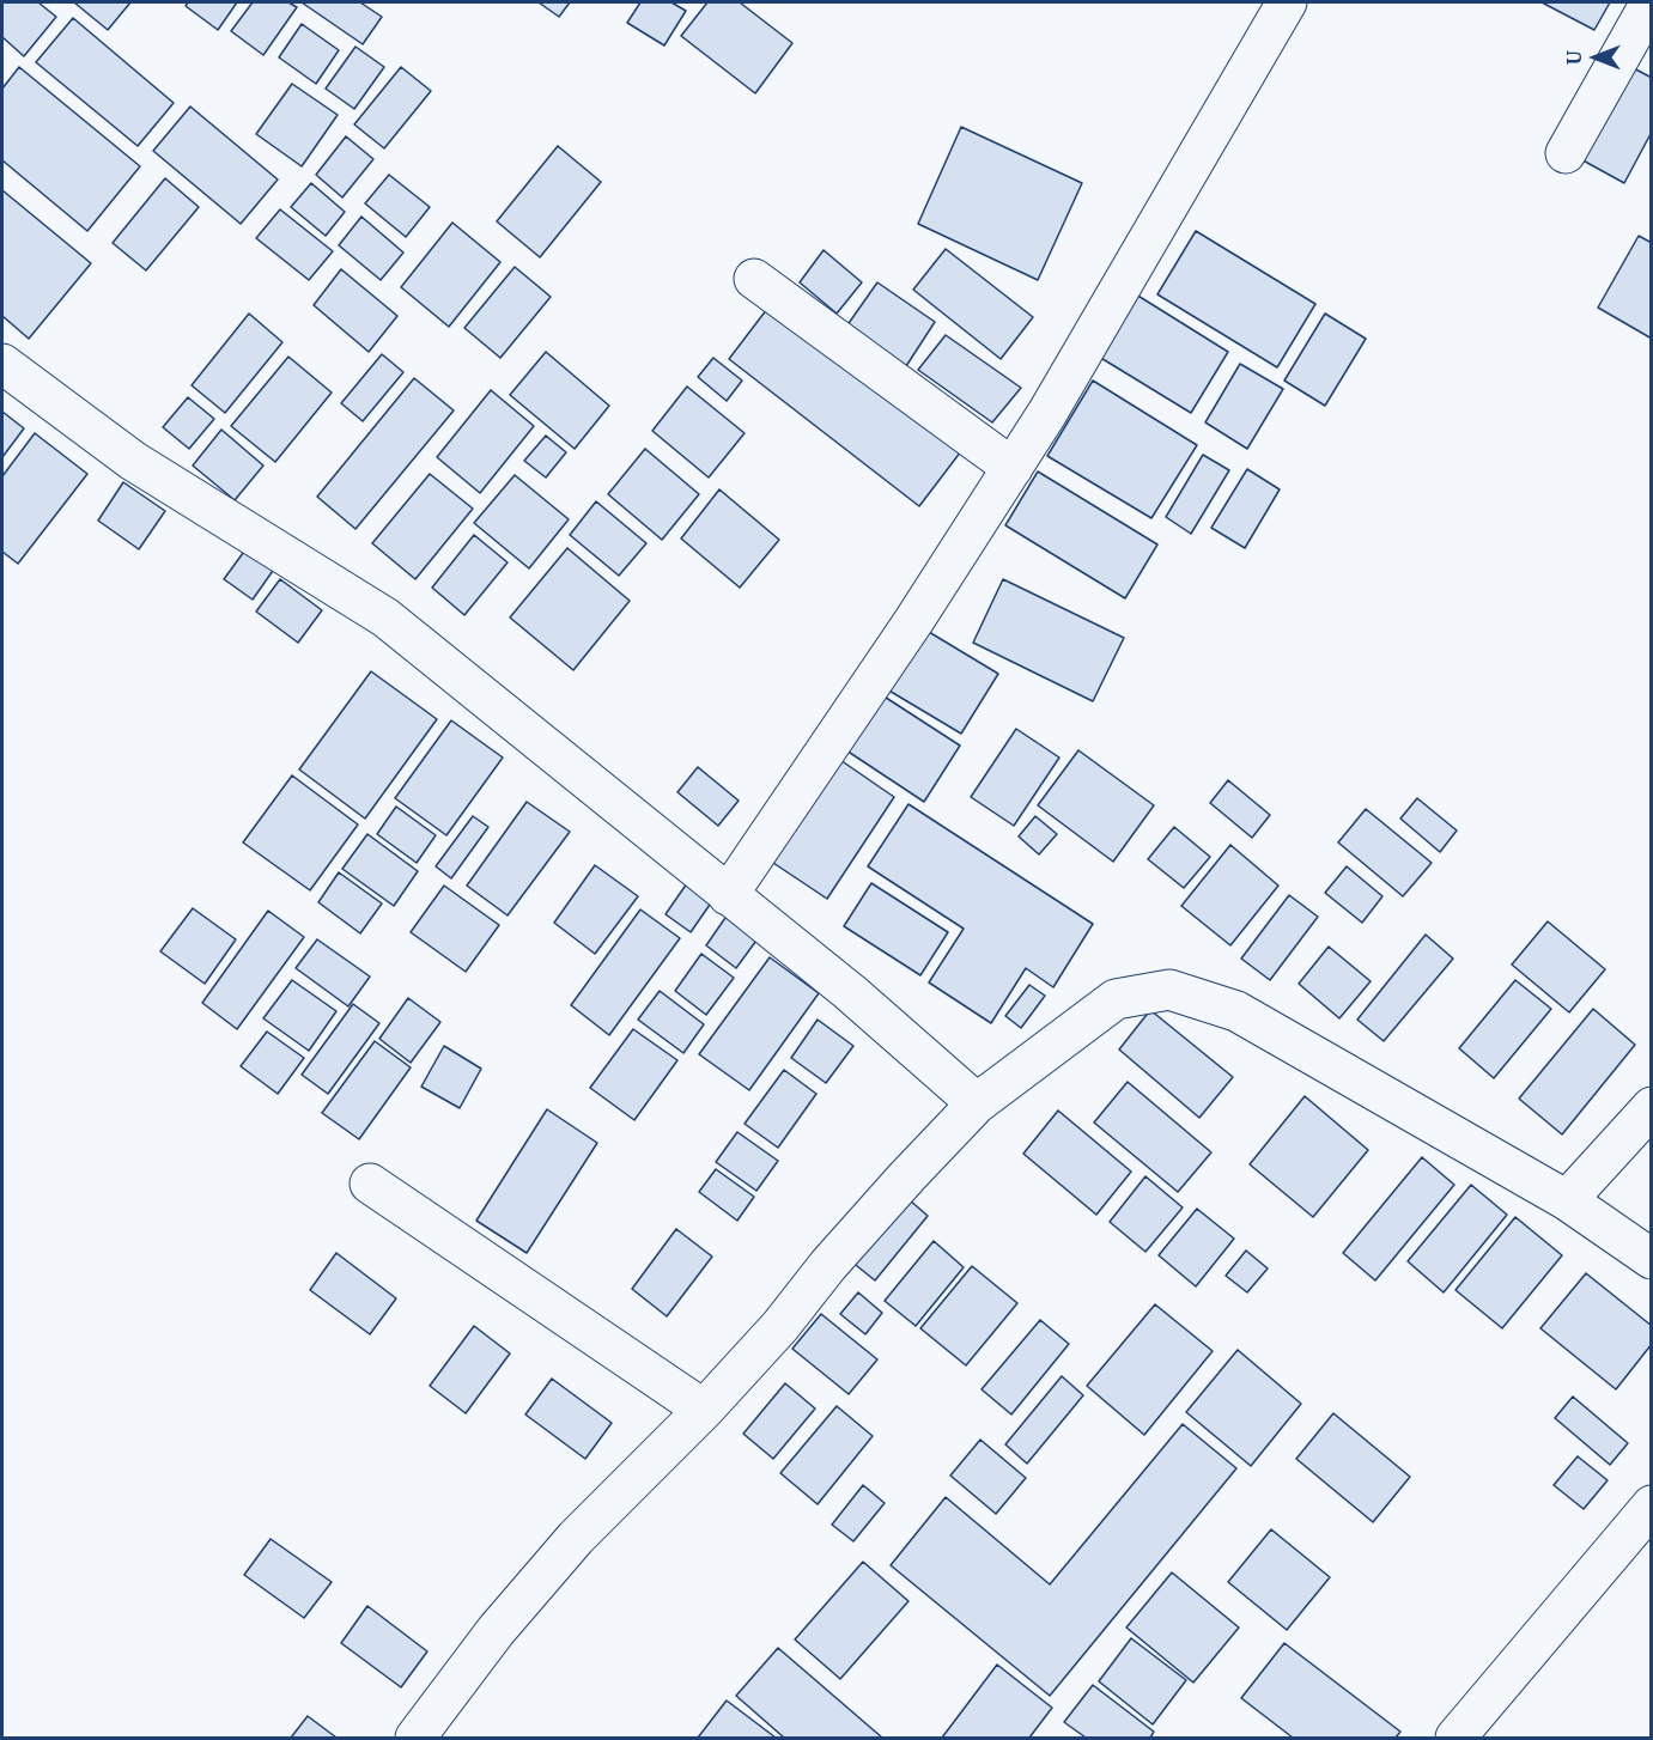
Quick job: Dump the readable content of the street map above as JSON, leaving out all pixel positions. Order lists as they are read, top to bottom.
{
  "north": "left"
}
